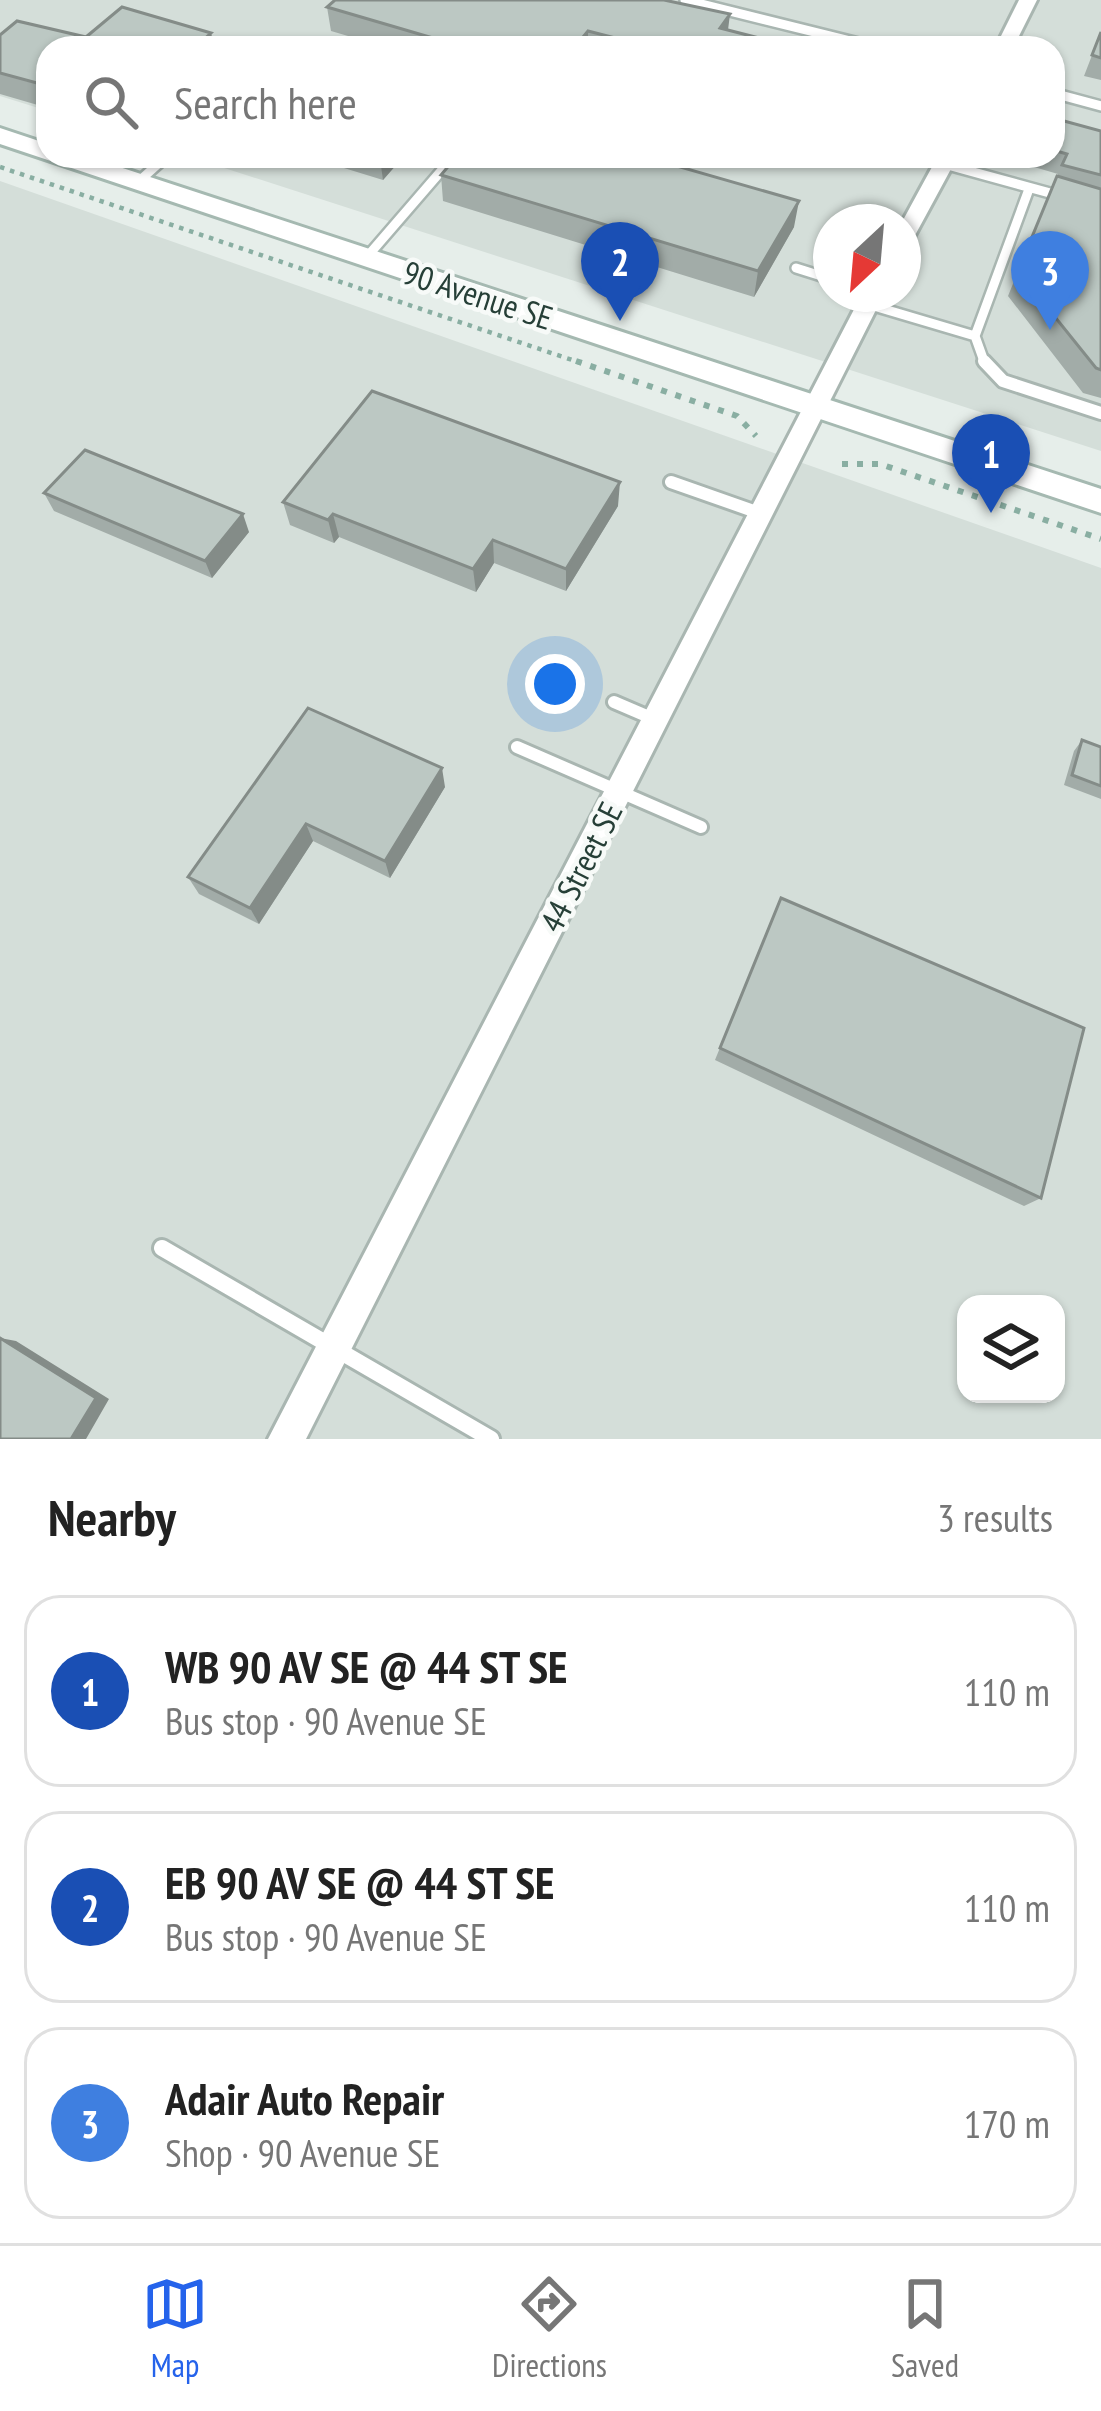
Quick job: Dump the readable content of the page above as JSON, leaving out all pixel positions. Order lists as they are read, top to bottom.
{
  "streets": {
    "street": ["90 Avenue SE", "44 Street SE"]
  },
  "crossings": [
    ["90 Avenue SE", "44 Street SE"]
  ],
  "north": "bottom left",
  "page": {
    "search": "Search here",
    "pins": ["2", "3", "1"],
    "heading": ["Nearby", "3 results"],
    "list": [
      {
        "mark": "1",
        "name": "WB 90 AV SE @ 44 ST SE",
        "note": "Bus stop · 90 Avenue SE",
        "value": "110 m"
      },
      {
        "mark": "2",
        "name": "EB 90 AV SE @ 44 ST SE",
        "note": "Bus stop · 90 Avenue SE",
        "value": "110 m"
      },
      {
        "mark": "3",
        "name": "Adair Auto Repair",
        "note": "Shop · 90 Avenue SE",
        "value": "170 m"
      }
    ],
    "nav": ["Map", "Directions", "Saved"]
  }
}
